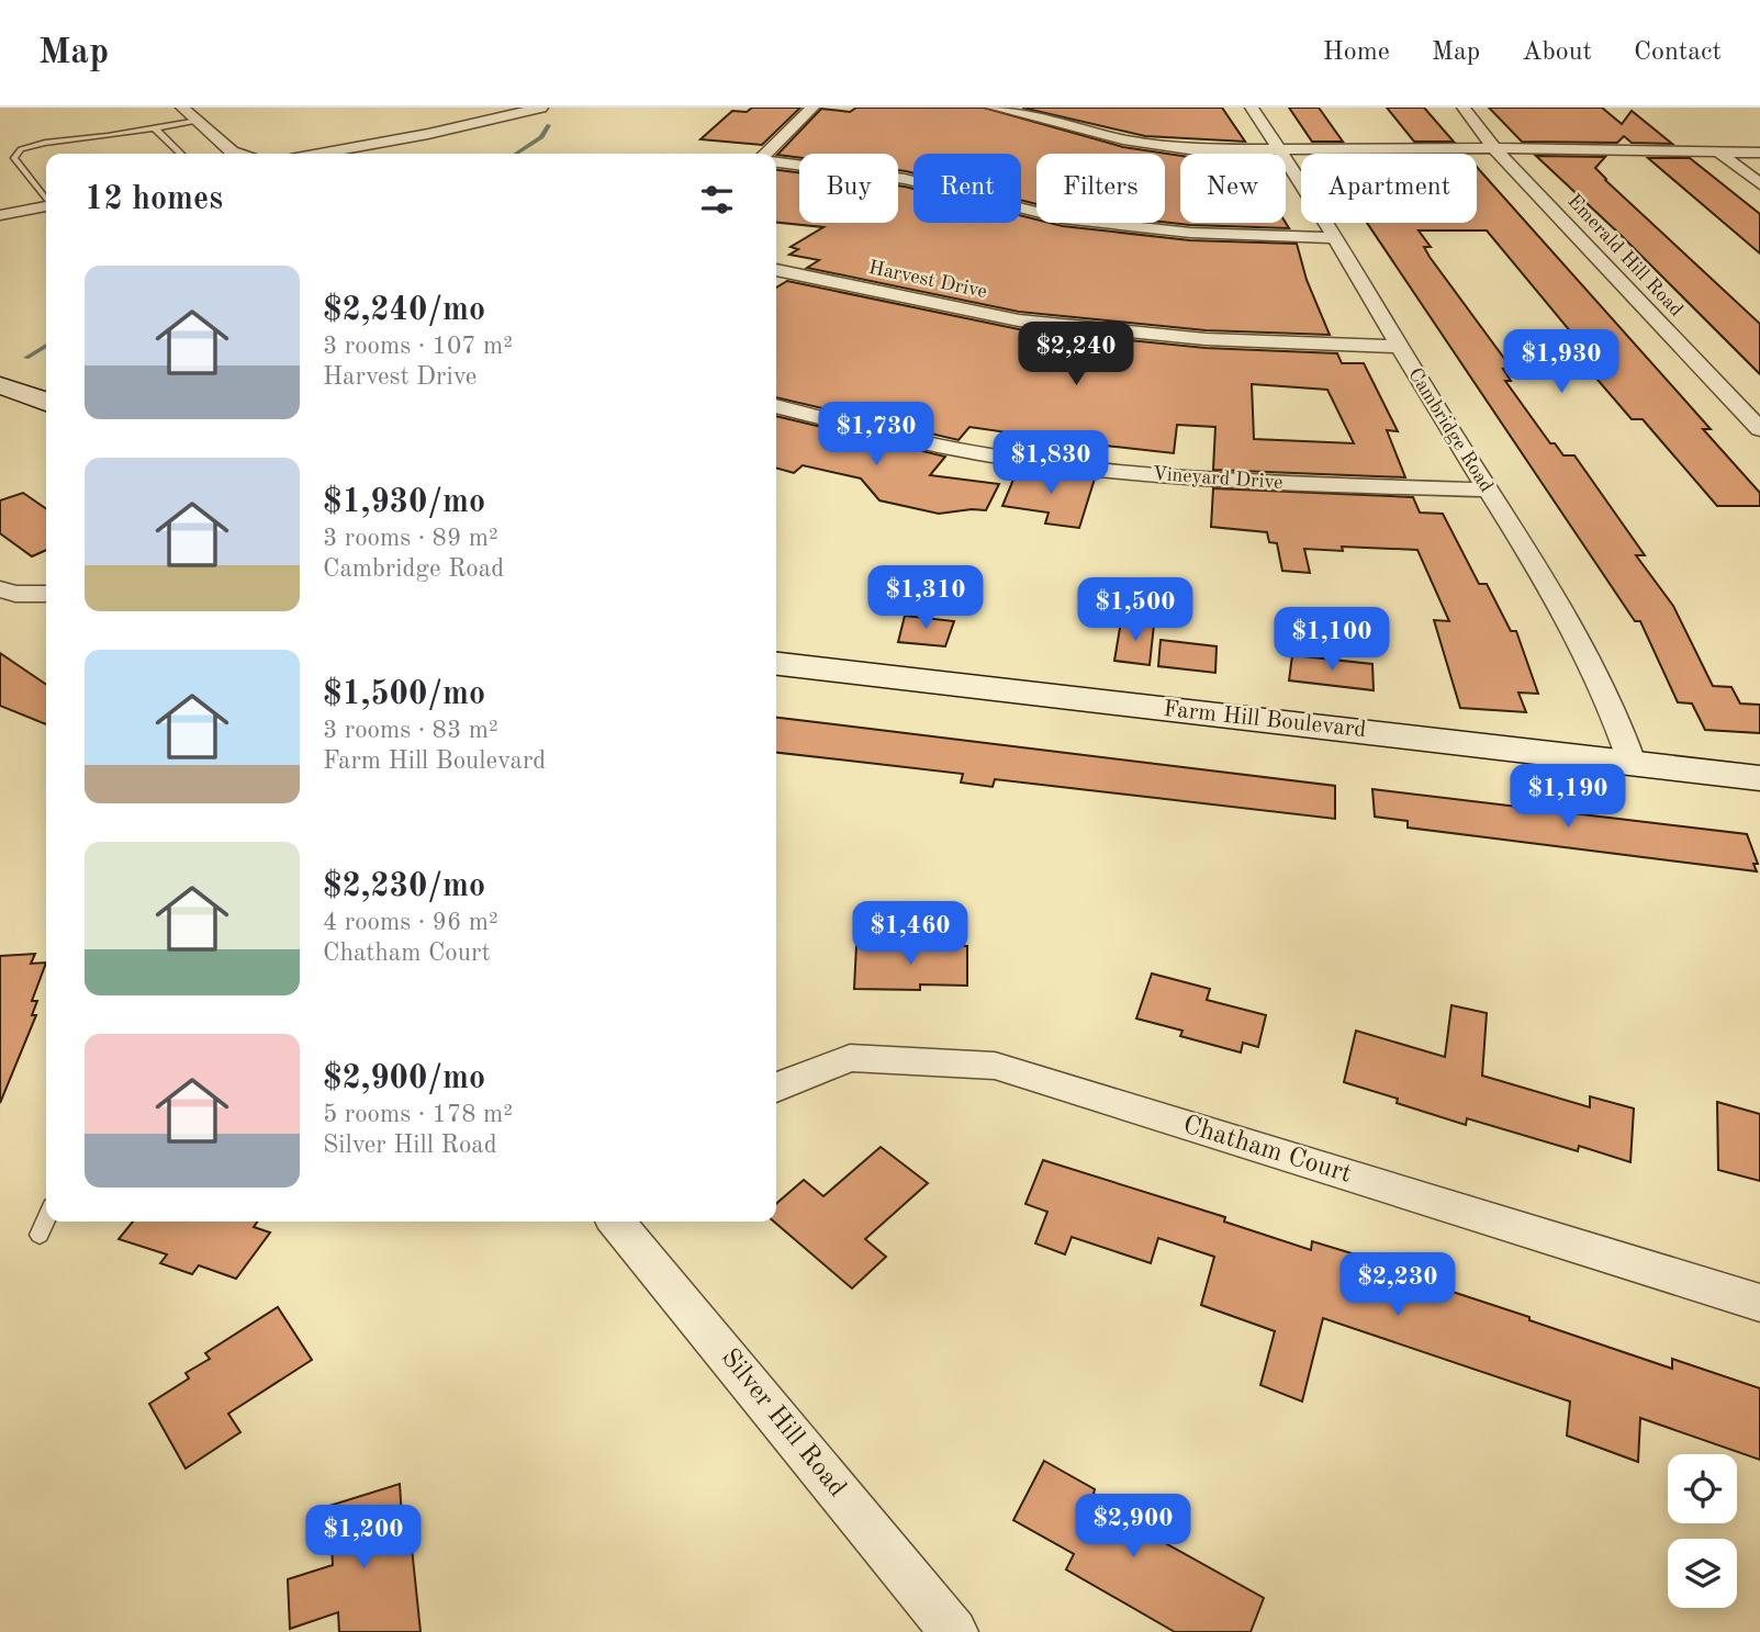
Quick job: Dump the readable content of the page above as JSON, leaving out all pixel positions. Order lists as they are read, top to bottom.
{
  "streets": {
    "main road": ["Farm Hill Boulevard"],
    "street": [
      "Emerald Hill Road",
      "Harvest Drive",
      "Cambridge Road",
      "Vineyard Drive",
      "Chatham Court",
      "Silver Hill Road"
    ]
  },
  "crossings": [
    ["Harvest Drive", "Cambridge Road"],
    ["Cambridge Road", "Vineyard Drive"],
    ["Cambridge Road", "Farm Hill Boulevard"]
  ],
  "page": {
    "header": "Map",
    "nav": [
      "Home",
      "Map",
      "About",
      "Contact"
    ],
    "chip": [
      "Buy",
      "Rent",
      "Filters",
      "New",
      "Apartment"
    ],
    "heading": "12 homes",
    "list": [
      {
        "name": "$2,240/mo",
        "note": "3 rooms · 107 m² · Harvest Drive"
      },
      {
        "name": "$1,930/mo",
        "note": "3 rooms · 89 m² · Cambridge Road"
      },
      {
        "name": "$1,500/mo",
        "note": "3 rooms · 83 m² · Farm Hill Boulevard"
      },
      {
        "name": "$2,230/mo",
        "note": "4 rooms · 96 m² · Chatham Court"
      },
      {
        "name": "$2,900/mo",
        "note": "5 rooms · 178 m² · Silver Hill Road"
      }
    ],
    "price": [
      "$2,240",
      "$1,930",
      "$1,730",
      "$1,830",
      "$1,310",
      "$1,500",
      "$1,100",
      "$1,190",
      "$1,460",
      "$2,230",
      "$2,900",
      "$1,200"
    ]
  }
}
